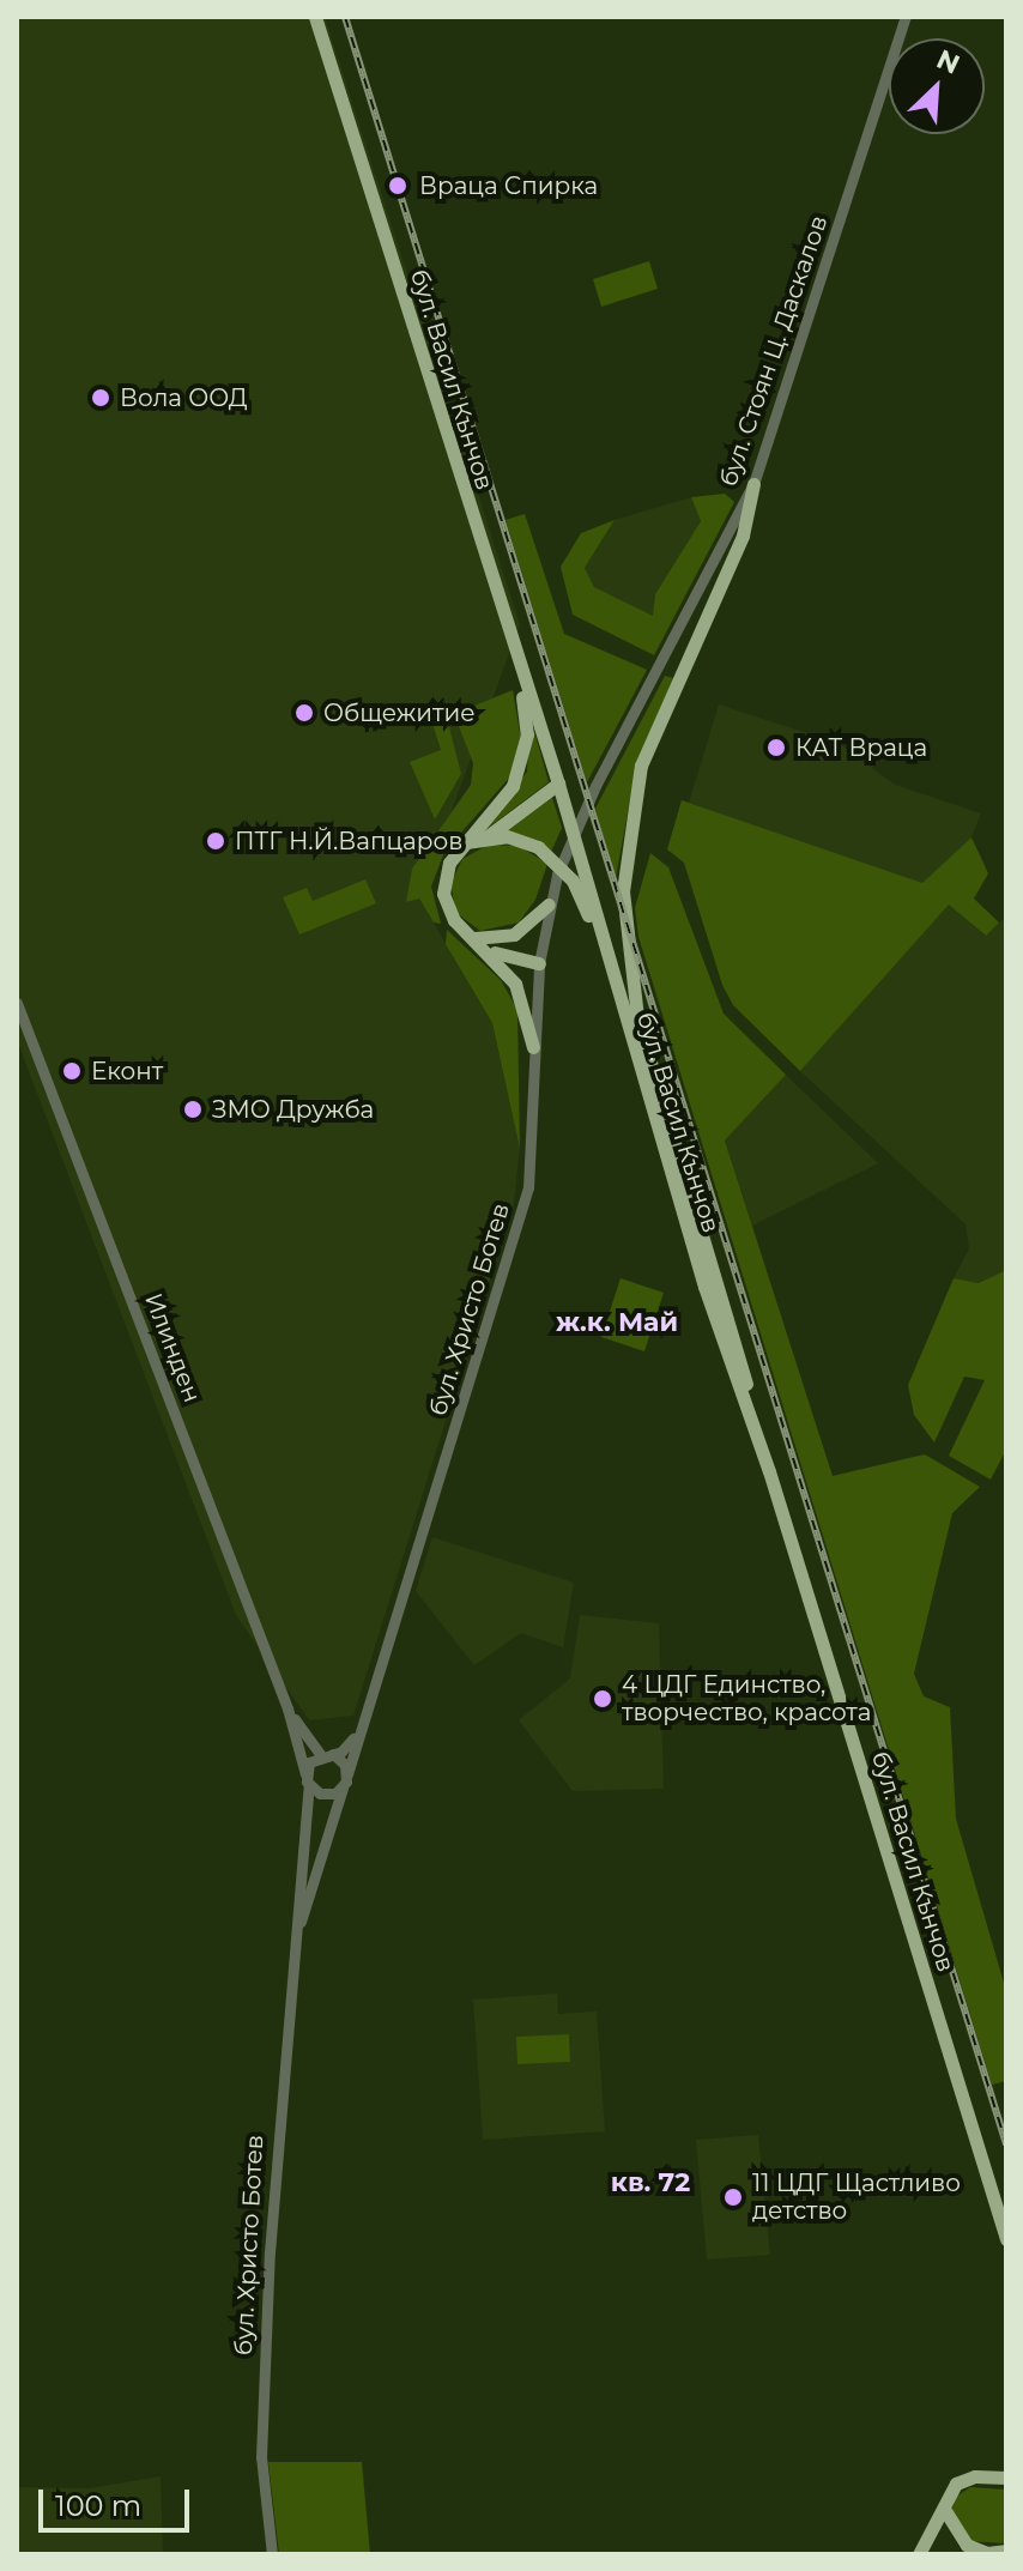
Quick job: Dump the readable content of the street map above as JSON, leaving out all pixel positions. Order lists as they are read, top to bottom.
{
  "streets": {
    "main road": ["бул. Васил Кънчов"],
    "street": ["бул. Стоян Ц. Даскалов", "бул. Христо Ботев", "Илинден"]
  },
  "crossings": [
    ["бул. Стоян Ц. Даскалов", "бул. Христо Ботев"],
    ["бул. Христо Ботев", "Илинден"]
  ],
  "districts": ["ж.к. Май", "кв. 72"],
  "places": [
    "Враца Спирка",
    "Вола ООД",
    "Общежитие",
    "КАТ Враца",
    "ПТГ Н.Й.Вапцаров",
    "Еконт",
    "ЗМО Дружба",
    "4 ЦДГ Единство, творчество, красота",
    "11 ЦДГ Щастливо детство"
  ],
  "scale_bar": "100 m",
  "north": "top right"
}
